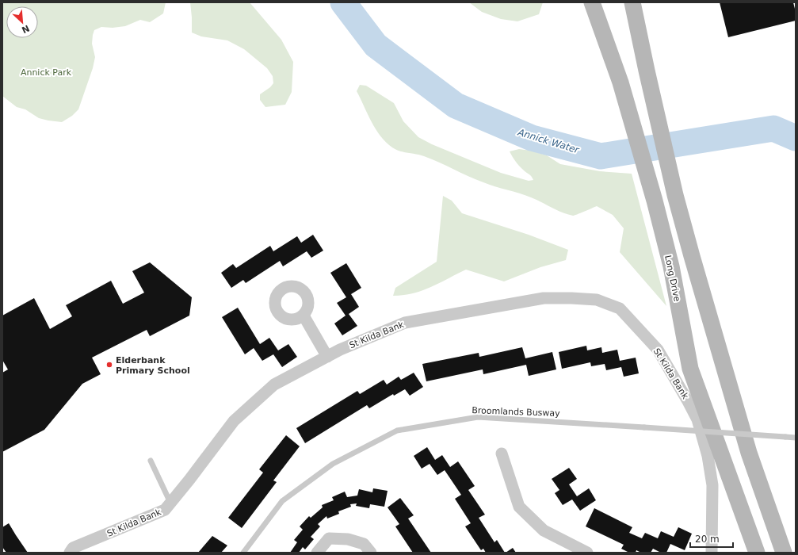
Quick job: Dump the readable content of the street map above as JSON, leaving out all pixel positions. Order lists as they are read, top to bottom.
{
  "streets": {
    "main road": ["Long Drive"],
    "street": ["St Kilda Bank"],
    "lane": ["Broomlands Busway"]
  },
  "water": ["Annick Water"],
  "parks": ["Annick Park"],
  "places": ["Elderbank Primary School"],
  "scale_bar": "20 m",
  "north": "bottom right"
}
